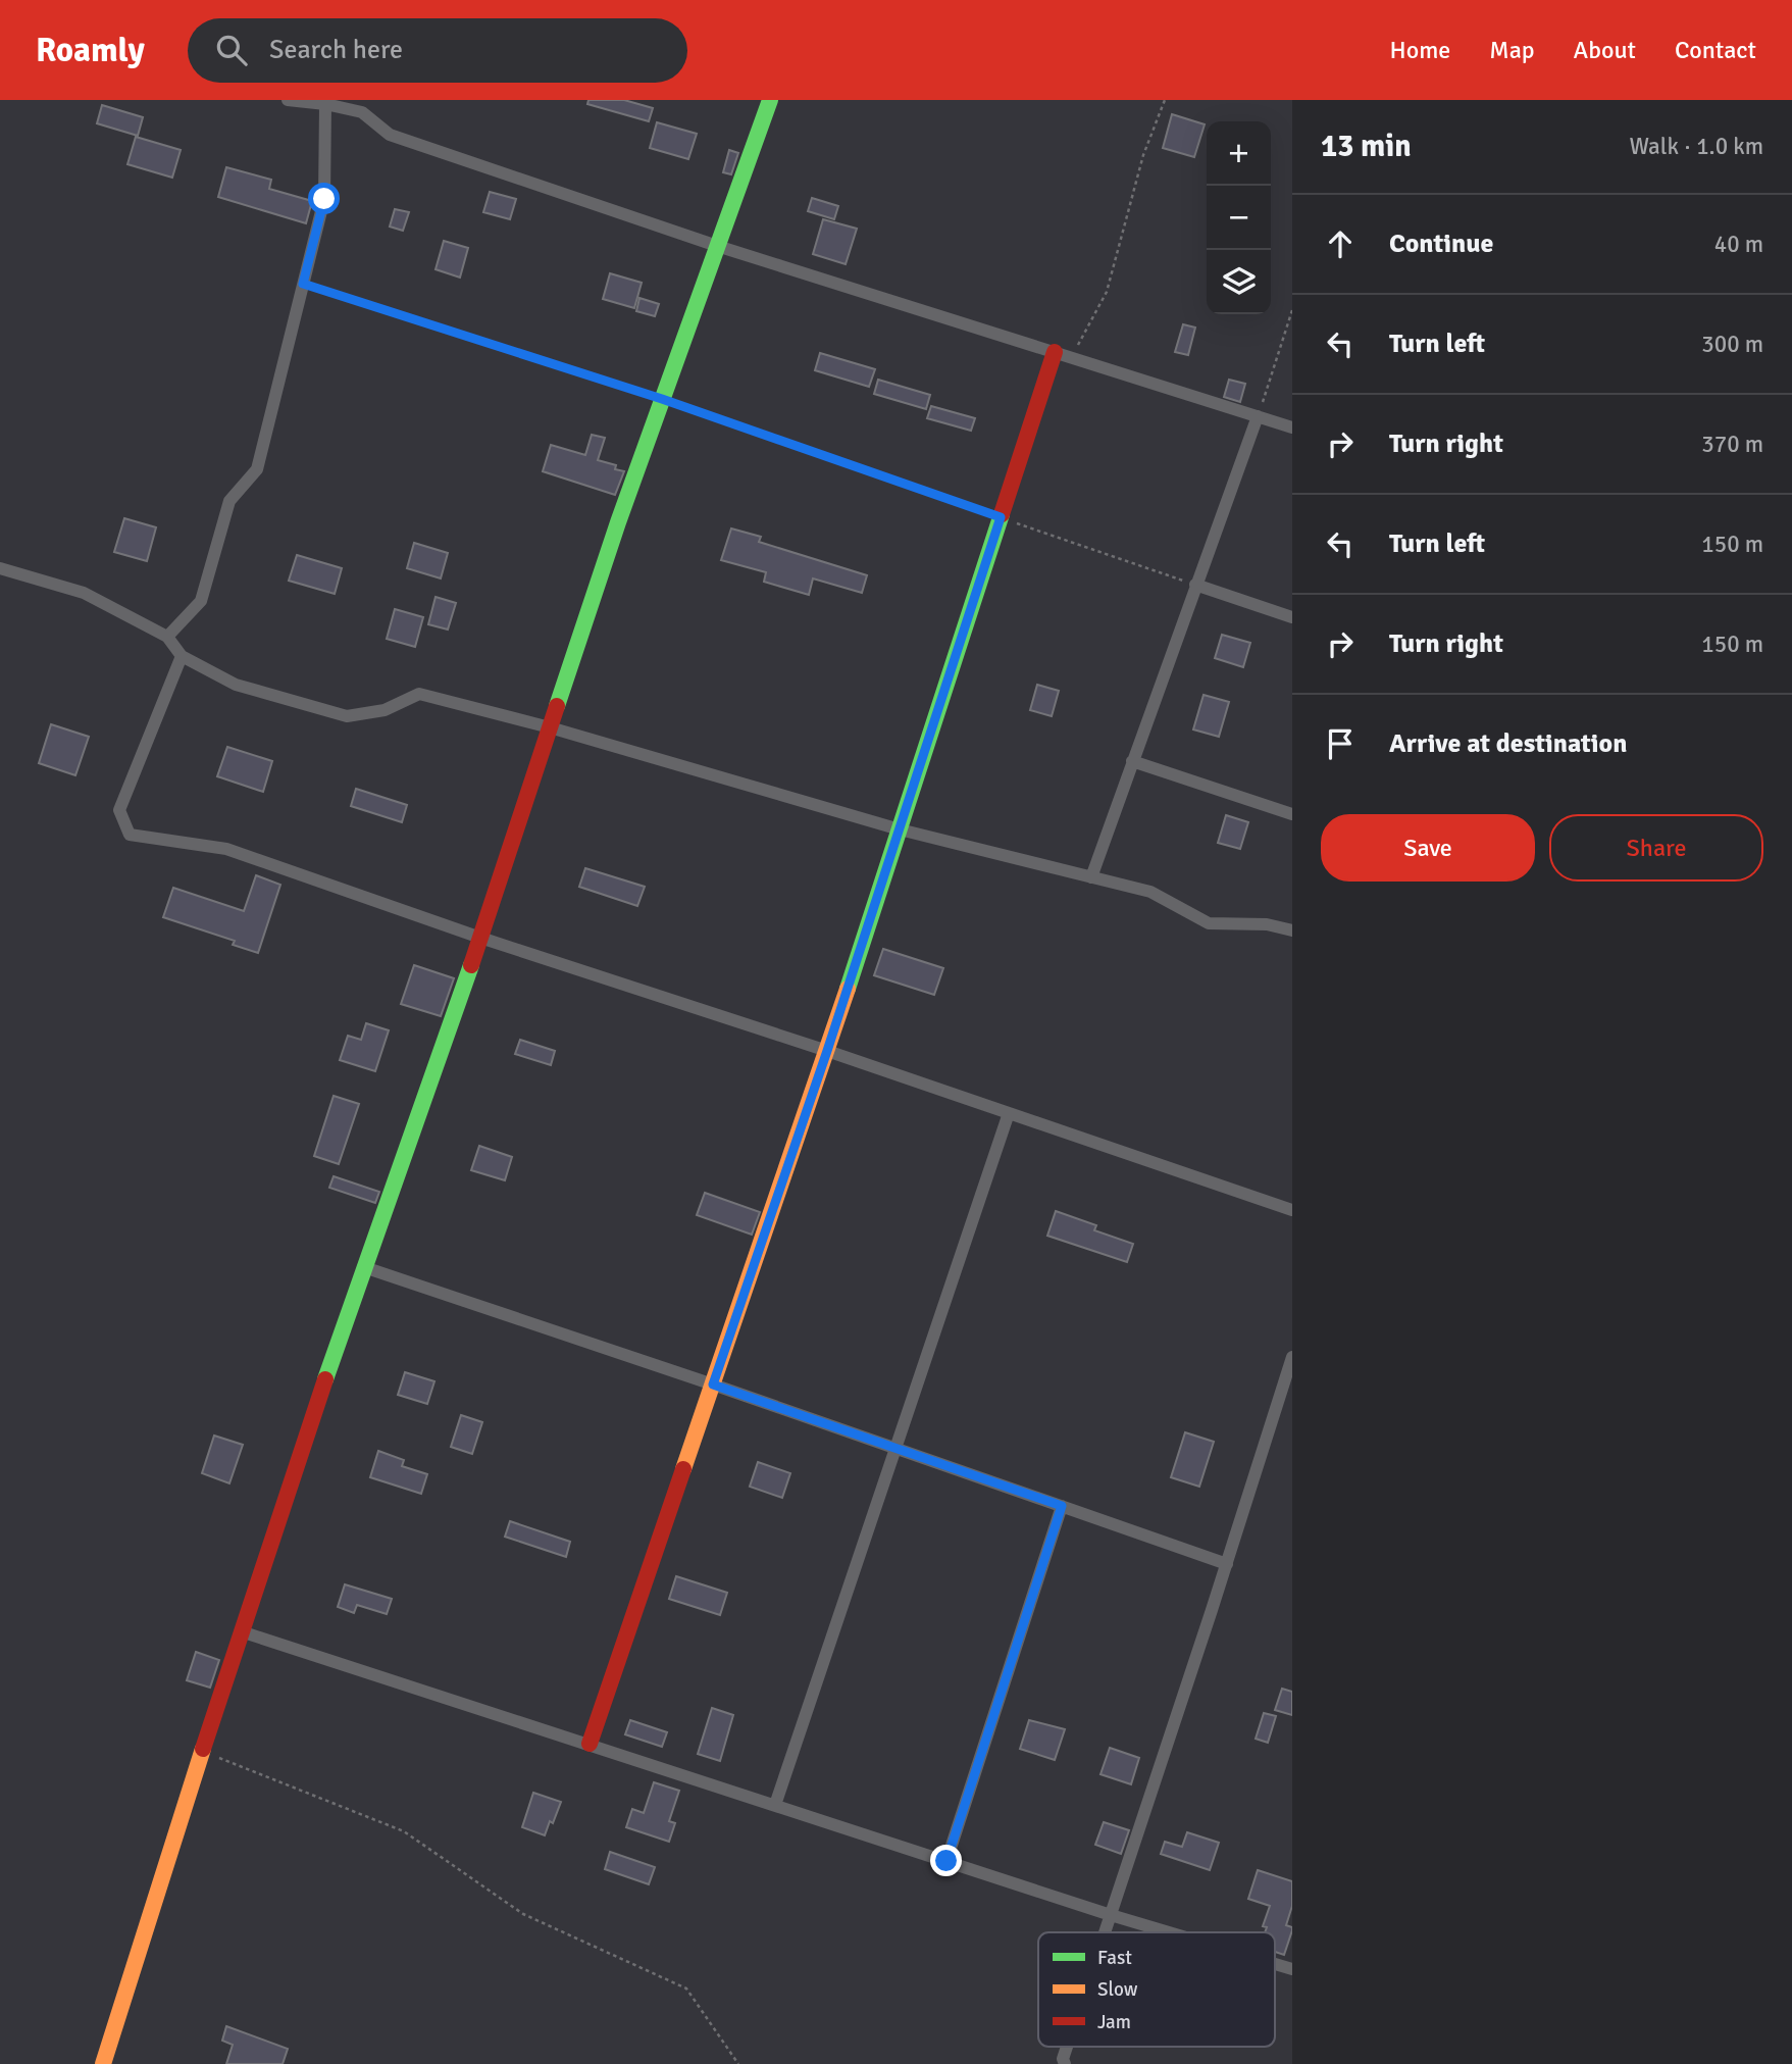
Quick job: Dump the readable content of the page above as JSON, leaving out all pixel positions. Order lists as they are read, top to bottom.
{
  "legend": ["Fast", "Slow", "Jam"],
  "page": {
    "header": "Roamly",
    "search": "Search here",
    "nav": [
      "Home",
      "Map",
      "About",
      "Contact"
    ],
    "heading": ["13 min", "Walk · 1.0 km"],
    "map_buttons": ["+", "−"],
    "list": [
      ["Continue", "40 m"],
      ["Turn left", "300 m"],
      ["Turn right", "370 m"],
      ["Turn left", "150 m"],
      ["Turn right", "150 m"],
      "Arrive at destination"
    ],
    "buttons": ["Save", "Share"]
  }
}
